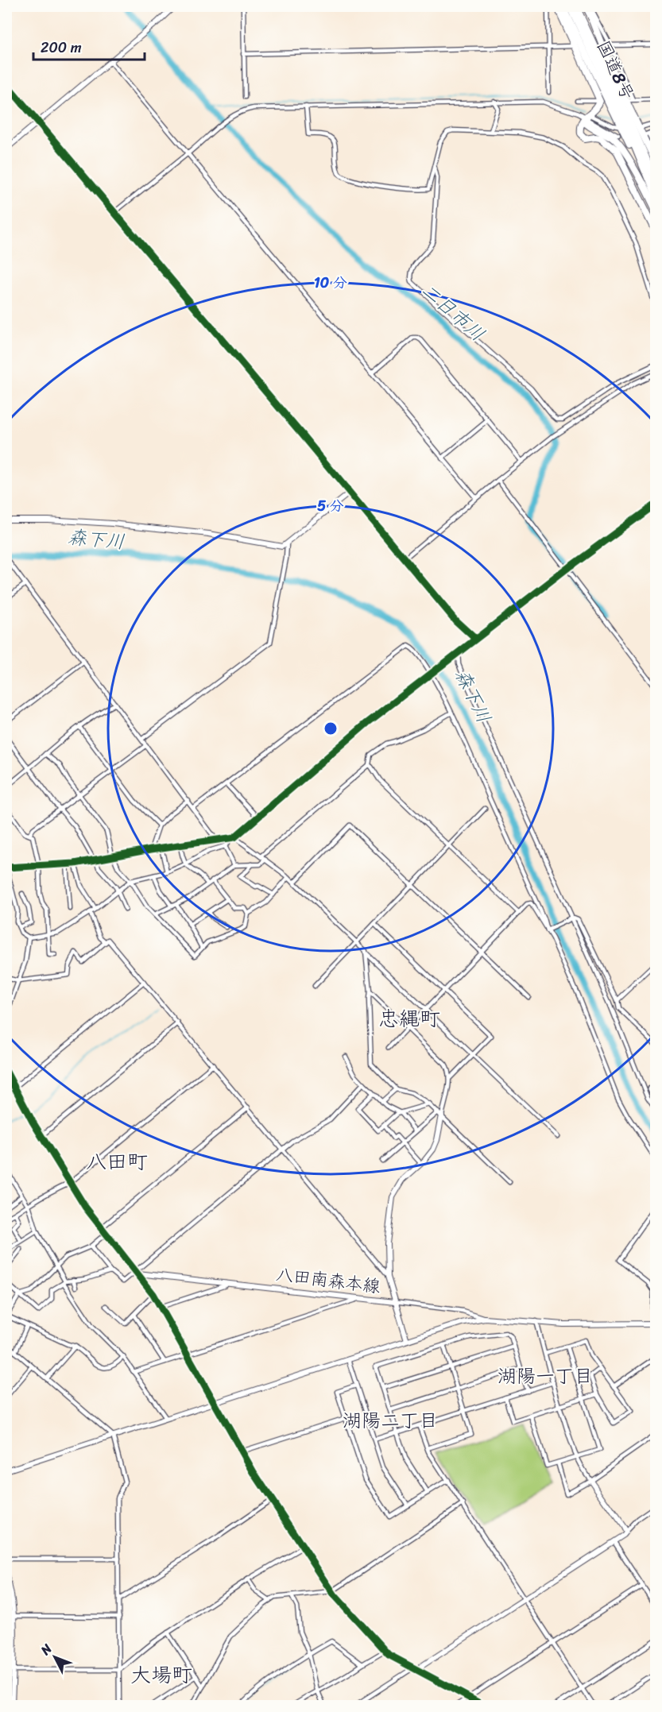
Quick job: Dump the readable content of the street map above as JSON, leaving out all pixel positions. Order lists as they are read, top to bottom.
{
  "streets": {
    "highway": ["国道8号"],
    "street": ["八田南森本線"]
  },
  "districts": [
    "忠縄町",
    "八田町",
    "湖陽一丁目",
    "湖陽二丁目",
    "大場町"
  ],
  "water": ["二日市川", "森下川"],
  "scale_bar": "200 m",
  "north": "top left",
  "rings": ["10 分", "5 分"]
}
